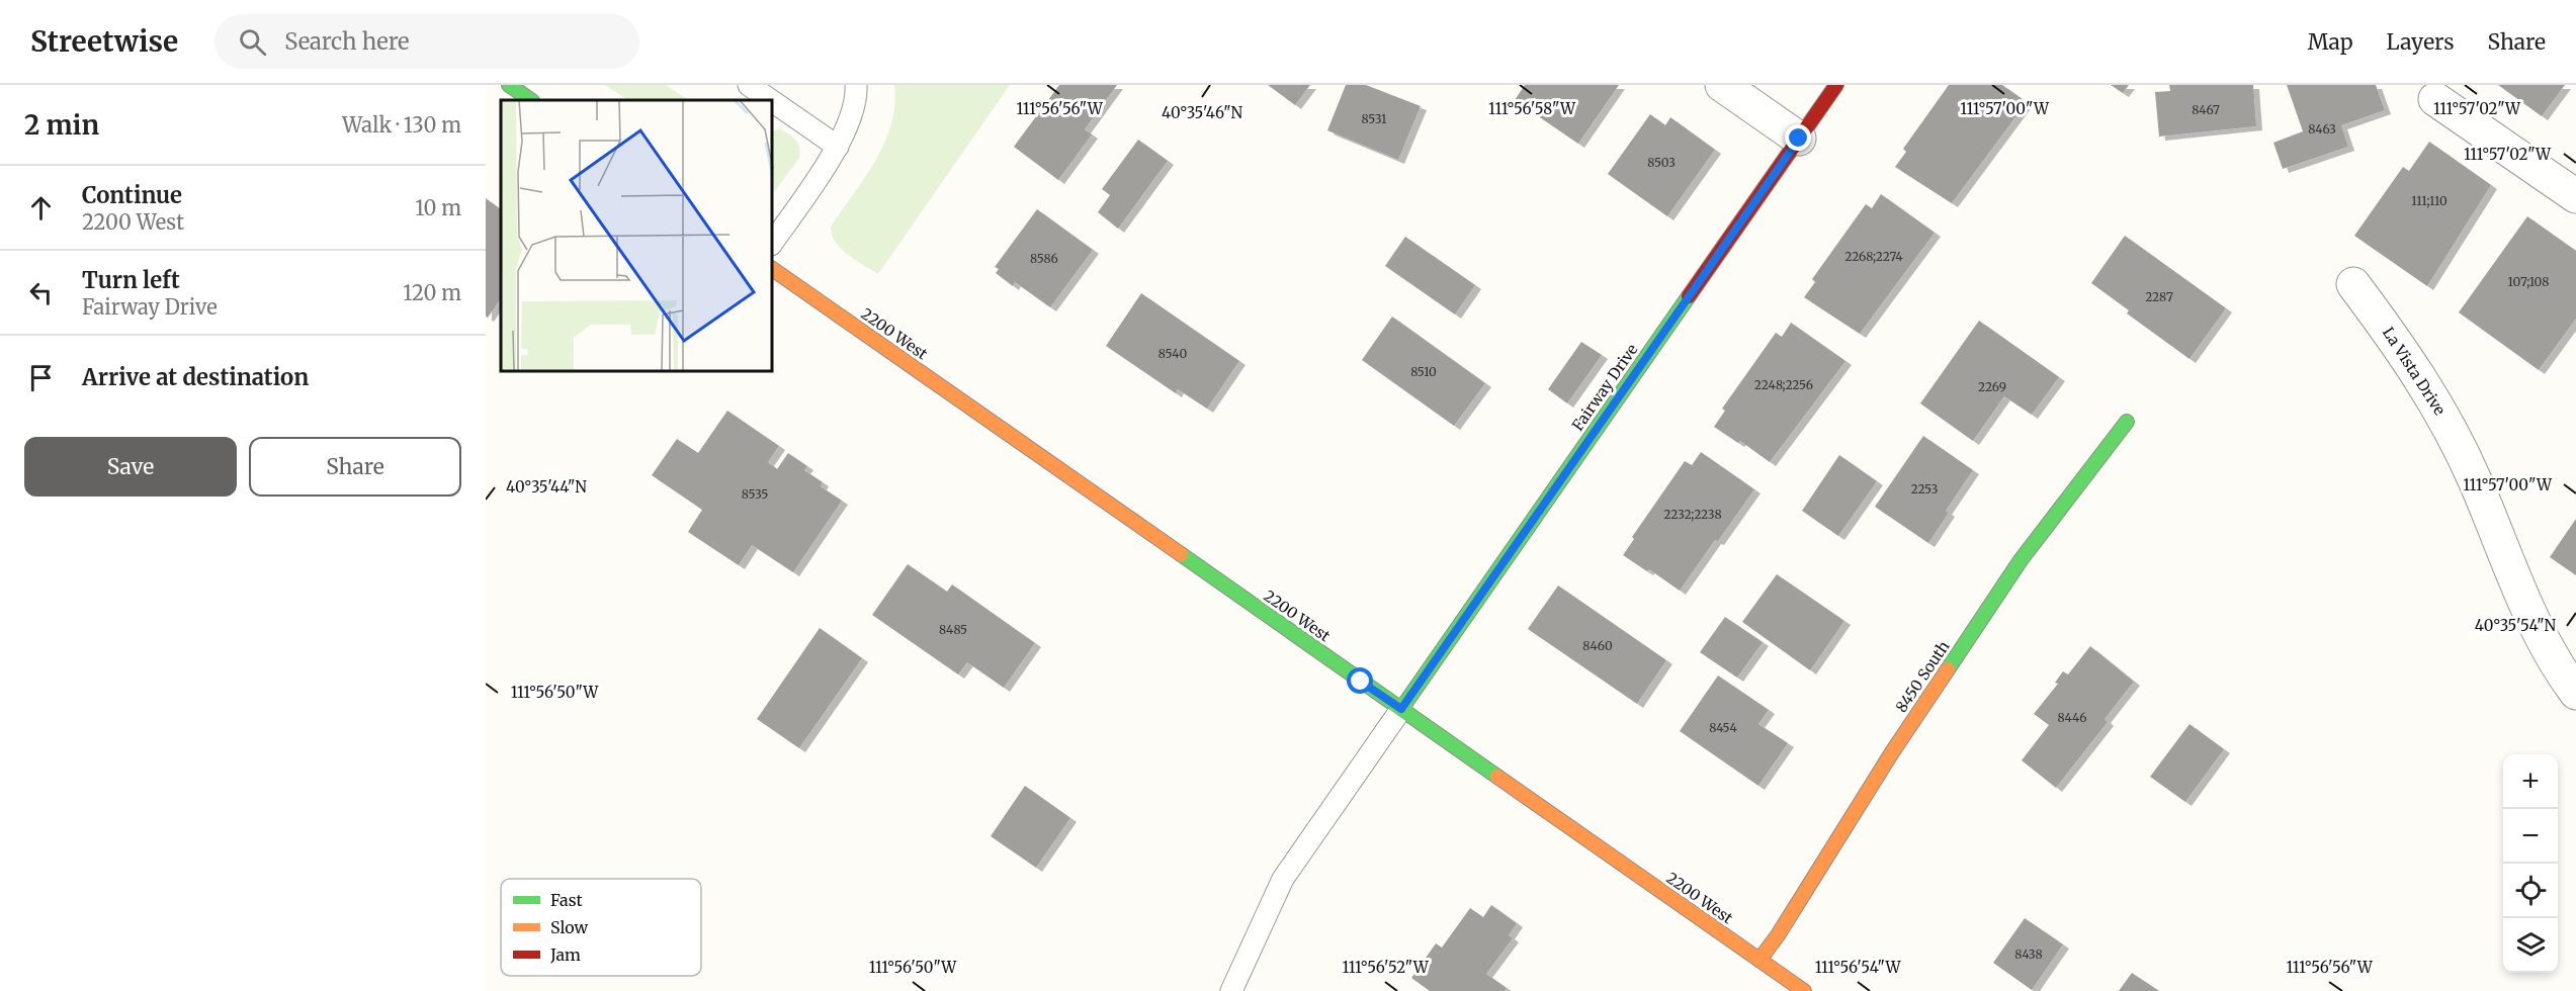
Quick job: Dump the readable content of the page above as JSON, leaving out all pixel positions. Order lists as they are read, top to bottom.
{
  "streets": {
    "street": [
      "2200 West",
      "La Vista Drive",
      "Fairway Drive",
      "8450 South"
    ]
  },
  "crossings": [
    ["2200 West", "Fairway Drive"],
    ["2200 West", "8450 South"]
  ],
  "house_numbers": [
    "8467",
    "8531",
    "8463",
    "8503",
    "111;110",
    "2268;2274",
    "8586",
    "107;108",
    "2287",
    "8540",
    "8510",
    "2248;2256",
    "2269",
    "2253",
    "8535",
    "2232;2238",
    "8485",
    "8460",
    "8446",
    "8454",
    "8438"
  ],
  "legend": ["Fast", "Slow", "Jam"],
  "page": {
    "header": "Streetwise",
    "search": "Search here",
    "nav": ["Map", "Layers", "Share"],
    "heading": ["2 min", "Walk · 130 m"],
    "list": [
      ["Continue", "2200 West", "10 m"],
      ["Turn left", "Fairway Drive", "120 m"],
      "Arrive at destination"
    ],
    "buttons": ["Save", "Share"],
    "map_buttons": ["+", "−"]
  },
  "coordinates": [
    "111°56'56\"W",
    "111°56'58\"W",
    "111°57'00\"W",
    "111°57'02\"W",
    "40°35'46\"N",
    "40°35'44\"N",
    "40°35'54\"N",
    "111°56'50\"W",
    "111°56'52\"W",
    "111°56'54\"W"
  ]
}
